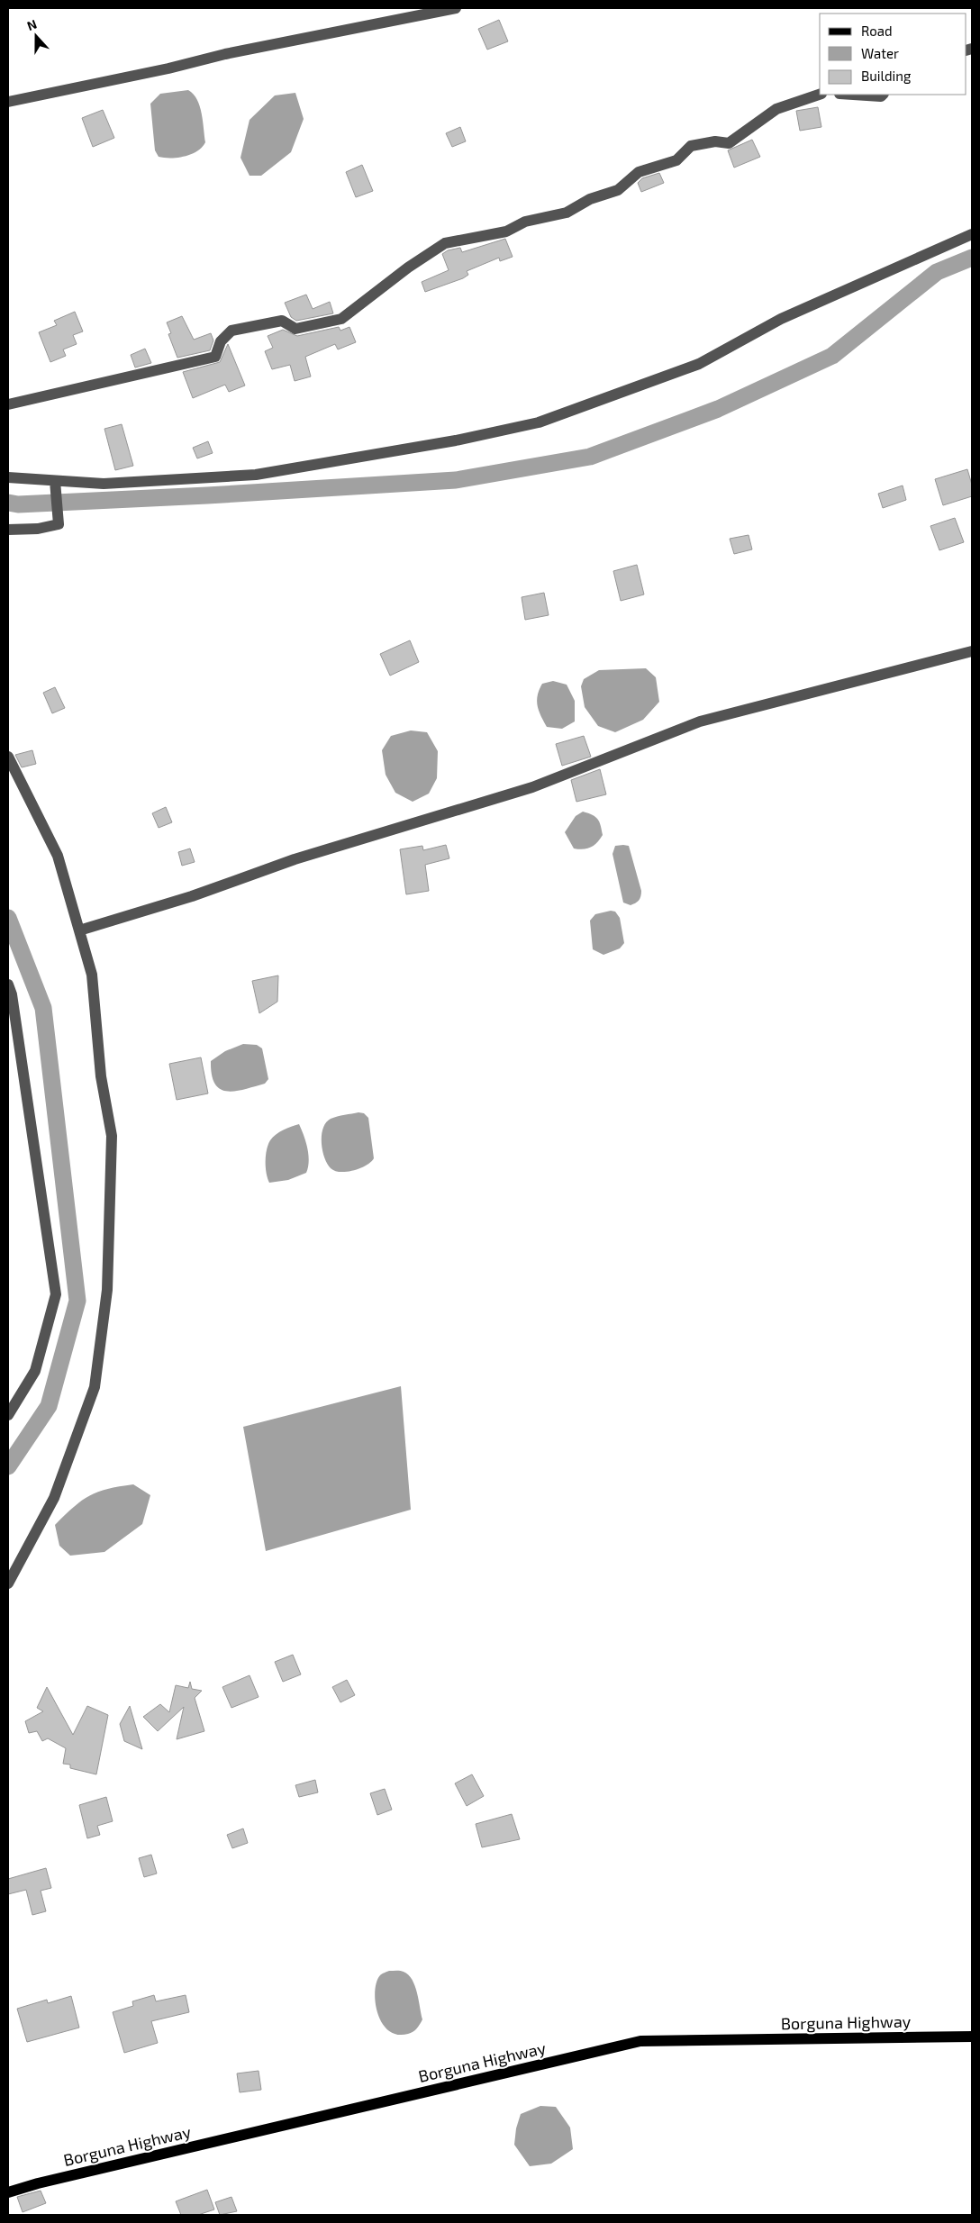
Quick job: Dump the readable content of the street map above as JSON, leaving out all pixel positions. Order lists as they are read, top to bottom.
{
  "streets": {
    "main road": ["Borguna Highway"]
  },
  "legend": ["Road", "Water", "Building"],
  "north": "top"
}
